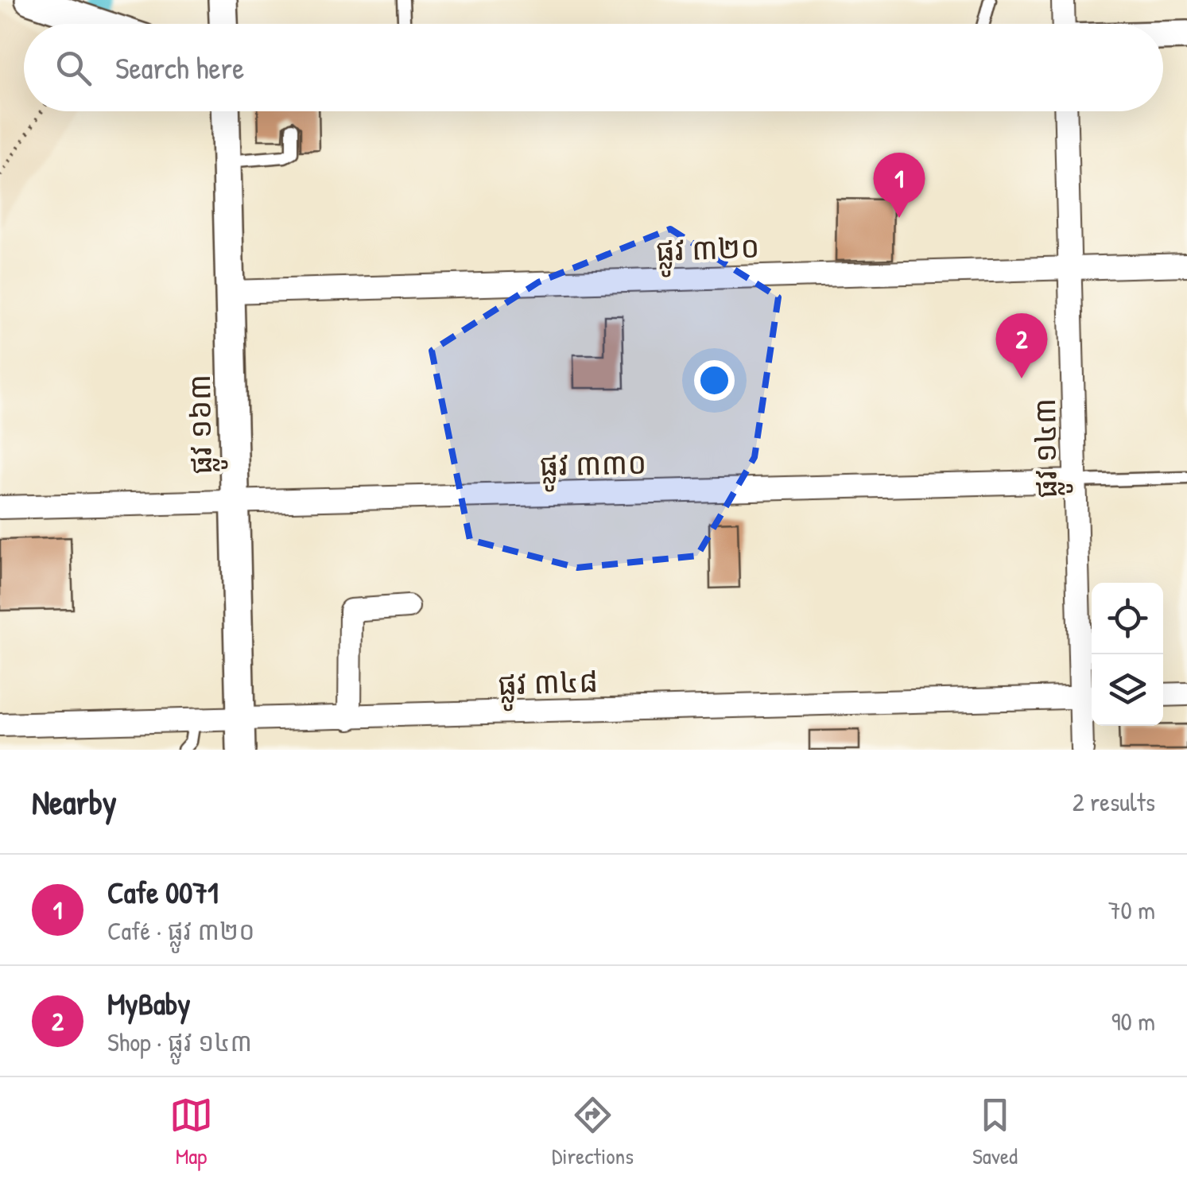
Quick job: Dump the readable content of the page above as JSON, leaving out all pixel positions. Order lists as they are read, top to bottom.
{
  "streets": {
    "street": [
      "ផ្លូវ ៣២០",
      "ផ្លូវ ១៦៣",
      "ផ្លូវ ១៤៣",
      "ផ្លូវ ៣៣០",
      "ផ្លូវ ៣៤៨"
    ]
  },
  "crossings": [
    ["ផ្លូវ ៣២០", "ផ្លូវ ១៦៣"],
    ["ផ្លូវ ៣២០", "ផ្លូវ ១៤៣"],
    ["ផ្លូវ ១៦៣", "ផ្លូវ ៣៣០"],
    ["ផ្លូវ ១៦៣", "ផ្លូវ ៣៤៨"],
    ["ផ្លូវ ១៤៣", "ផ្លូវ ៣៣០"],
    ["ផ្លូវ ១៤៣", "ផ្លូវ ៣៤៨"]
  ],
  "page": {
    "search": "Search here",
    "pins": ["1", "2"],
    "heading": ["Nearby", "2 results"],
    "list": [
      {
        "mark": "1",
        "name": "Cafe 0071",
        "note": "Café · ផ្លូវ ៣២០",
        "value": "70 m"
      },
      {
        "mark": "2",
        "name": "MyBaby",
        "note": "Shop · ផ្លូវ ១៤៣",
        "value": "90 m"
      }
    ],
    "nav": ["Map", "Directions", "Saved"]
  }
}
